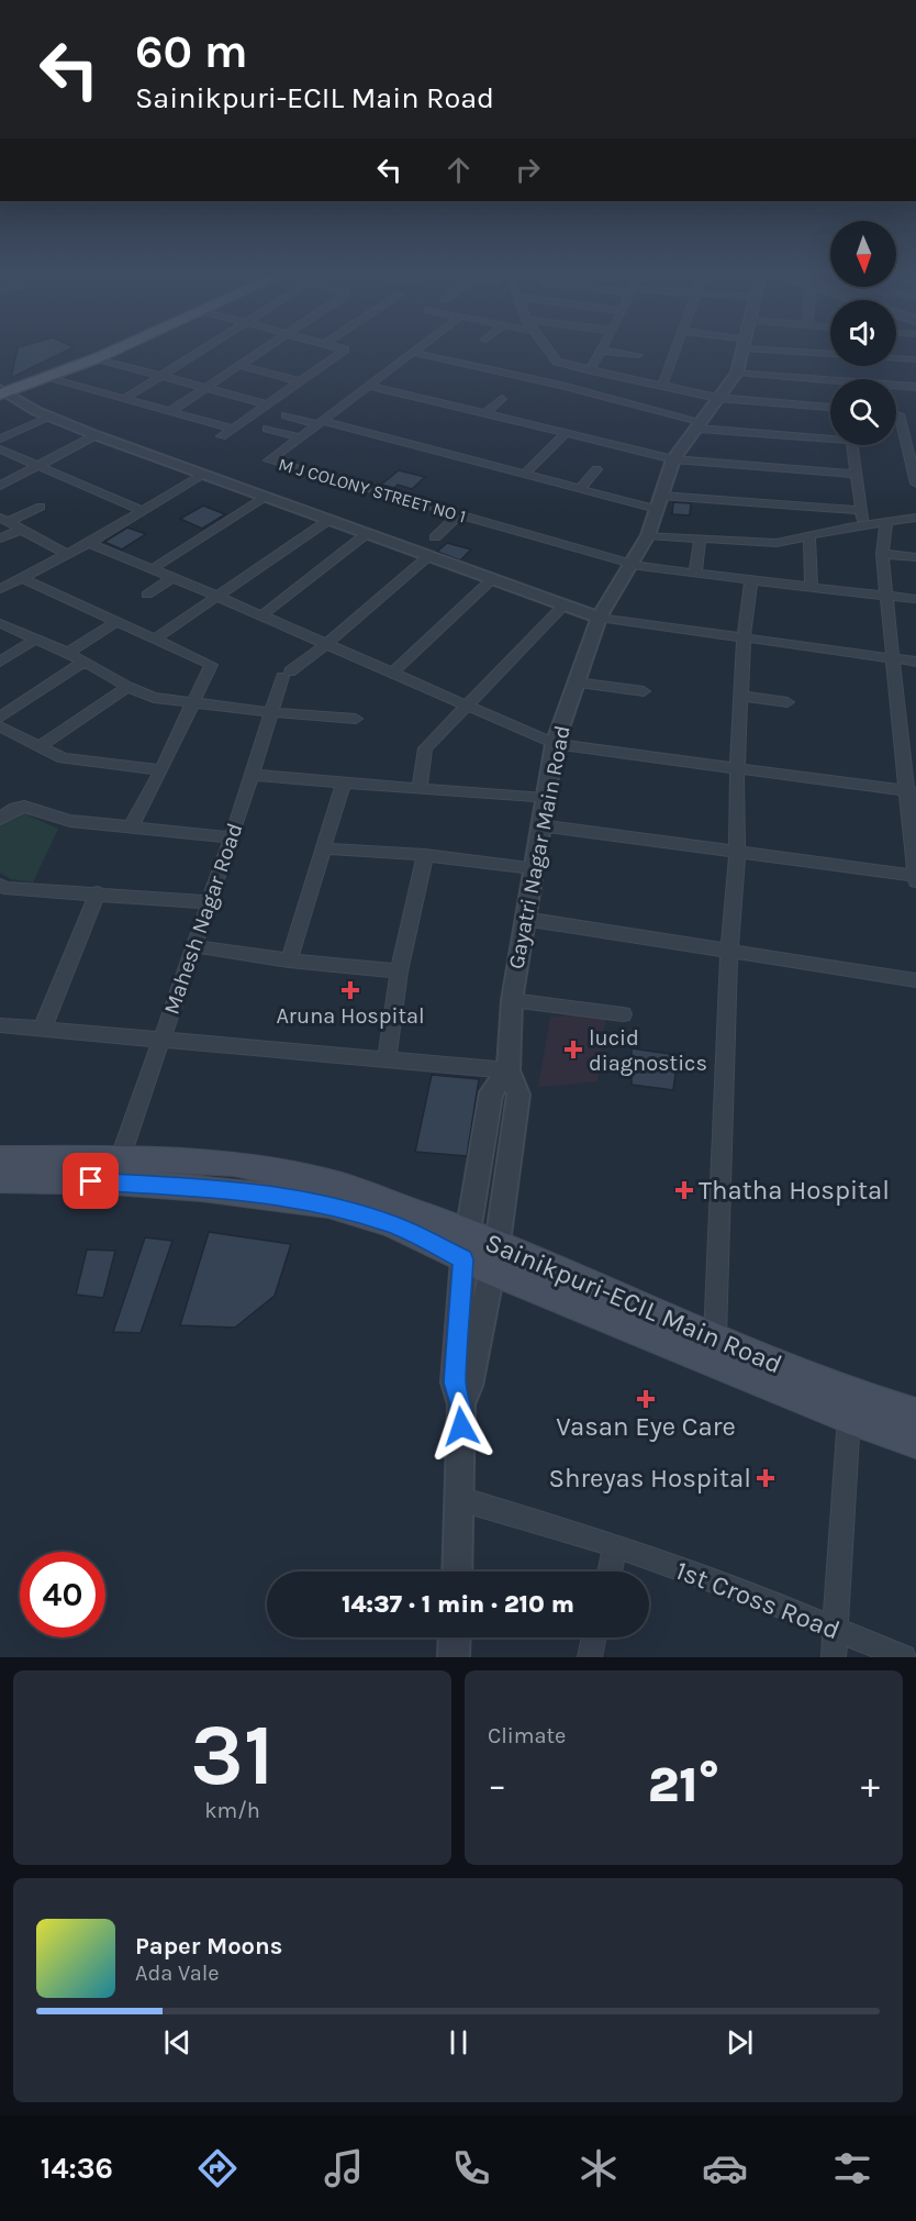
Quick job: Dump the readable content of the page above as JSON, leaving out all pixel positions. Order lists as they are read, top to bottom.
{
  "streets": {
    "main road": ["Sainikpuri-ECIL Main Road"],
    "street": [
      "M J COLONY STREET NO 1",
      "Gayatri Nagar Main Road",
      "Mahesh Nagar Road",
      "1st Cross Road"
    ]
  },
  "crossings": [
    ["M J COLONY STREET NO 1", "Gayatri Nagar Main Road"],
    ["Gayatri Nagar Main Road", "Sainikpuri-ECIL Main Road"],
    ["Mahesh Nagar Road", "Sainikpuri-ECIL Main Road"]
  ],
  "places": {
    "health": [
      "Aruna Hospital",
      "lucid diagnostics",
      "Thatha Hospital",
      "Vasan Eye Care",
      "Shreyas Hospital"
    ]
  },
  "north": "bottom",
  "page": {
    "turn": ["60 m", "Sainikpuri-ECIL Main Road"],
    "limit": "40",
    "trip": "14:37 · 1 min · 210 m",
    "tile": [
      ["31", "km/h"],
      "Climate"
    ],
    "heat": ["−", "21°", "+"],
    "song": ["Paper Moons", "Ada Vale"],
    "tabs": "14:36"
  }
}
